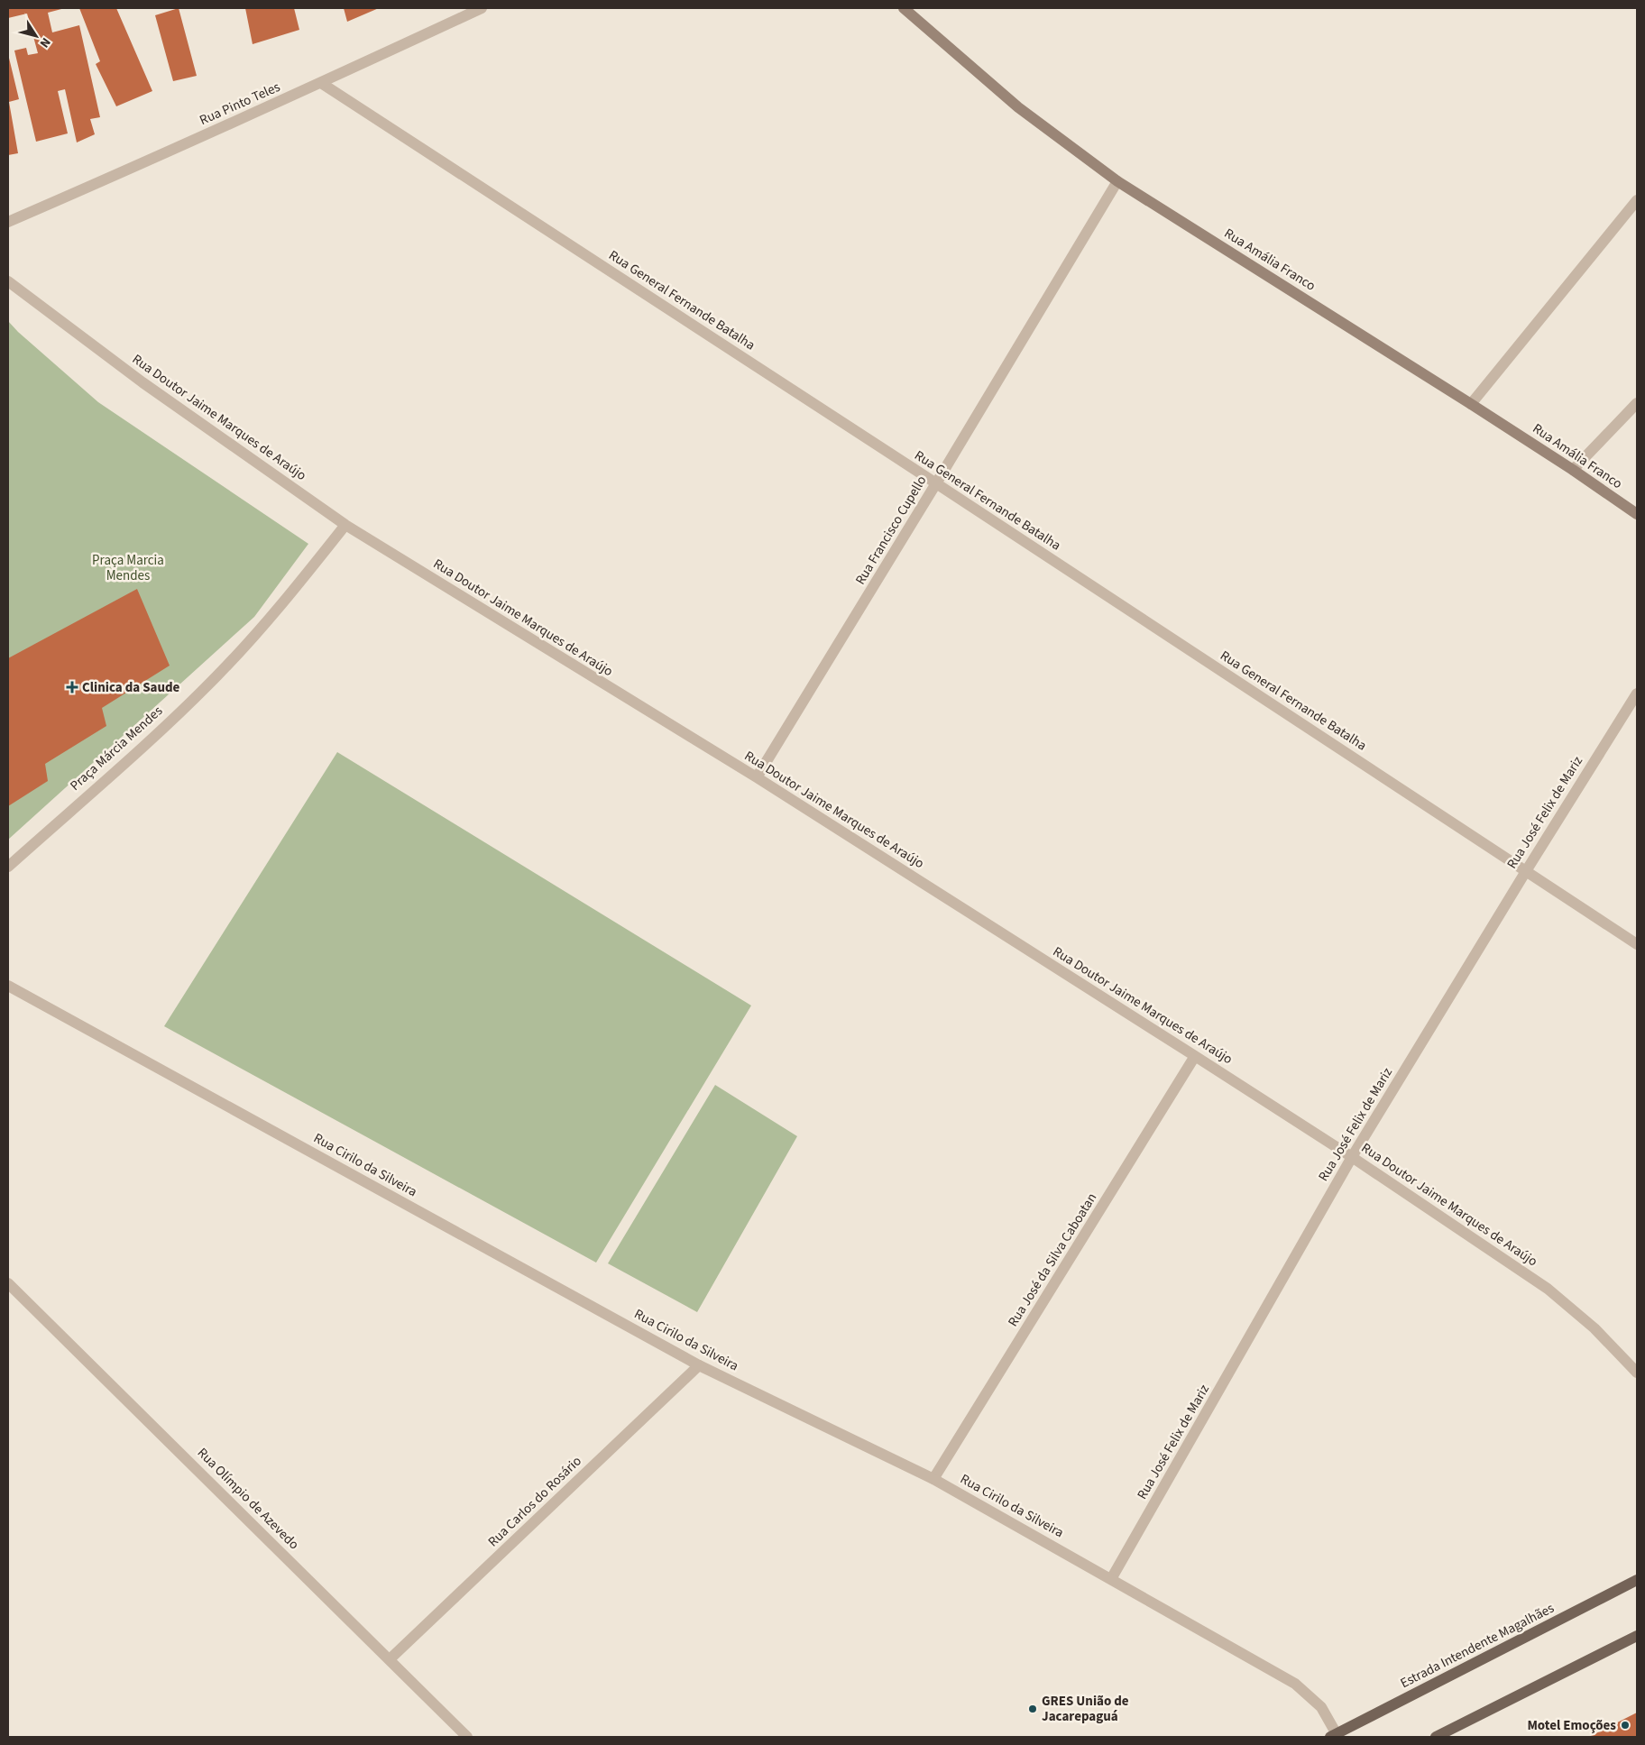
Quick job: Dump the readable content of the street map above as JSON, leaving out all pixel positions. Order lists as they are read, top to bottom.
{
  "streets": {
    "main road": ["Rua Amália Franco", "Estrada Intendente Magalhães"],
    "street": [
      "Rua Pinto Teles",
      "Rua General Fernande Batalha",
      "Rua Doutor Jaime Marques de Araújo",
      "Rua Francisco Cupello",
      "Praça Márcia Mendes",
      "Rua José Felix de Mariz",
      "Rua Cirilo da Silveira",
      "Rua José da Silva Caboatan",
      "Rua Olímpio de Azevedo",
      "Rua Carlos do Rosário"
    ]
  },
  "crossings": [
    ["Rua Pinto Teles", "Rua General Fernande Batalha"],
    ["Rua Amália Franco", "Rua Francisco Cupello"],
    ["Rua General Fernande Batalha", "Rua Francisco Cupello"],
    ["Rua General Fernande Batalha", "Rua José Felix de Mariz"],
    ["Rua Doutor Jaime Marques de Araújo", "Rua Francisco Cupello"],
    ["Rua Doutor Jaime Marques de Araújo", "Praça Márcia Mendes"],
    ["Rua Doutor Jaime Marques de Araújo", "Rua José Felix de Mariz"],
    ["Rua Doutor Jaime Marques de Araújo", "Rua José da Silva Caboatan"],
    ["Rua José Felix de Mariz", "Rua Cirilo da Silveira"],
    ["Rua Cirilo da Silveira", "Rua José da Silva Caboatan"],
    ["Rua Cirilo da Silveira", "Rua Carlos do Rosário"],
    ["Rua Cirilo da Silveira", "Estrada Intendente Magalhães"],
    ["Rua Olímpio de Azevedo", "Rua Carlos do Rosário"]
  ],
  "parks": ["Praça Marcia Mendes"],
  "places": {
    "health": ["Clinica da Saude"],
    "other": ["GRES União de Jacarepaguá", "Motel Emoções"]
  },
  "north": "bottom right"
}
